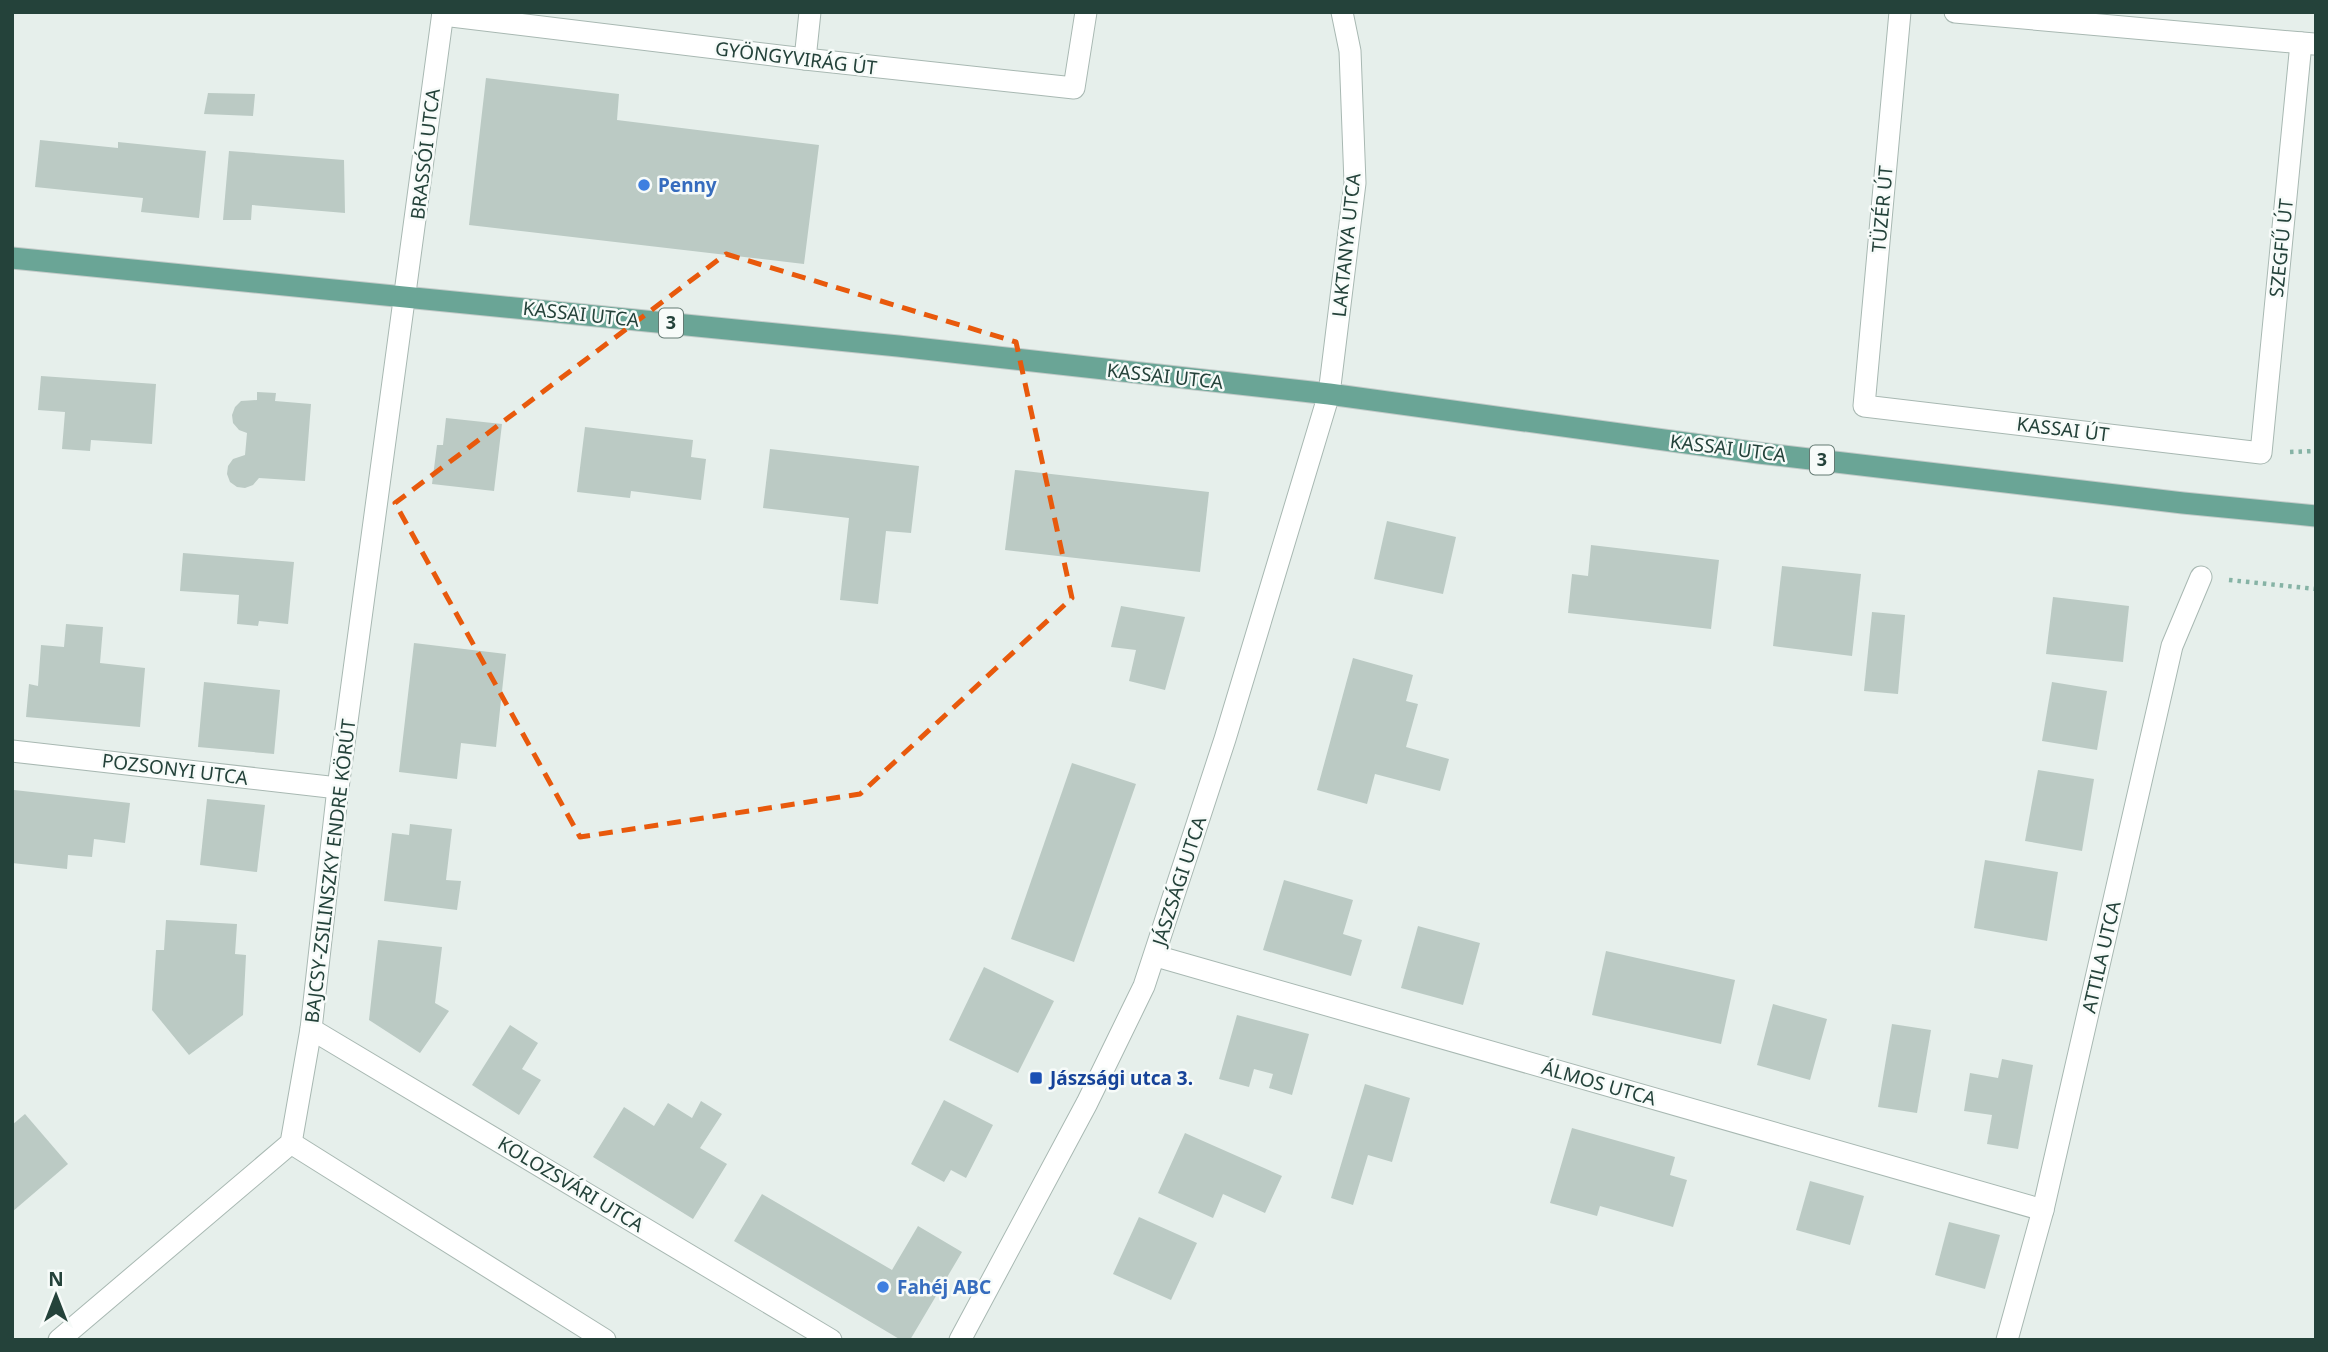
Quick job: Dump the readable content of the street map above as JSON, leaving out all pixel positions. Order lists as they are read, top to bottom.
{
  "streets": {
    "main road": ["KASSAI UTCA", "3"],
    "street": [
      "GYÖNGYVIRÁG ÚT",
      "BRASSÓI UTCA",
      "TÜZÉR ÚT",
      "LAKTANYA UTCA",
      "SZEGFŰ ÚT",
      "KASSAI ÚT",
      "POZSONYI UTCA",
      "BAJCSY-ZSILINSZKY ENDRE KÖRÚT",
      "JÁSZSÁGI UTCA",
      "ATTILA UTCA",
      "ÁLMOS UTCA",
      "KOLOZSVÁRI UTCA"
    ]
  },
  "crossings": [
    ["GYÖNGYVIRÁG ÚT", "BRASSÓI UTCA"],
    ["BRASSÓI UTCA", "KASSAI UTCA"],
    ["BRASSÓI UTCA", "BAJCSY-ZSILINSZKY ENDRE KÖRÚT"],
    ["TÜZÉR ÚT", "KASSAI ÚT"],
    ["LAKTANYA UTCA", "KASSAI UTCA"],
    ["LAKTANYA UTCA", "JÁSZSÁGI UTCA"],
    ["SZEGFŰ ÚT", "KASSAI ÚT"],
    ["KASSAI UTCA", "BAJCSY-ZSILINSZKY ENDRE KÖRÚT"],
    ["KASSAI UTCA", "JÁSZSÁGI UTCA"],
    ["POZSONYI UTCA", "BAJCSY-ZSILINSZKY ENDRE KÖRÚT"],
    ["BAJCSY-ZSILINSZKY ENDRE KÖRÚT", "KOLOZSVÁRI UTCA"],
    ["JÁSZSÁGI UTCA", "ÁLMOS UTCA"],
    ["ATTILA UTCA", "ÁLMOS UTCA"]
  ],
  "places": {
    "other": ["Penny", "Fahéj ABC"],
    "transit": ["Jászsági utca 3."]
  },
  "north": "top"
}
